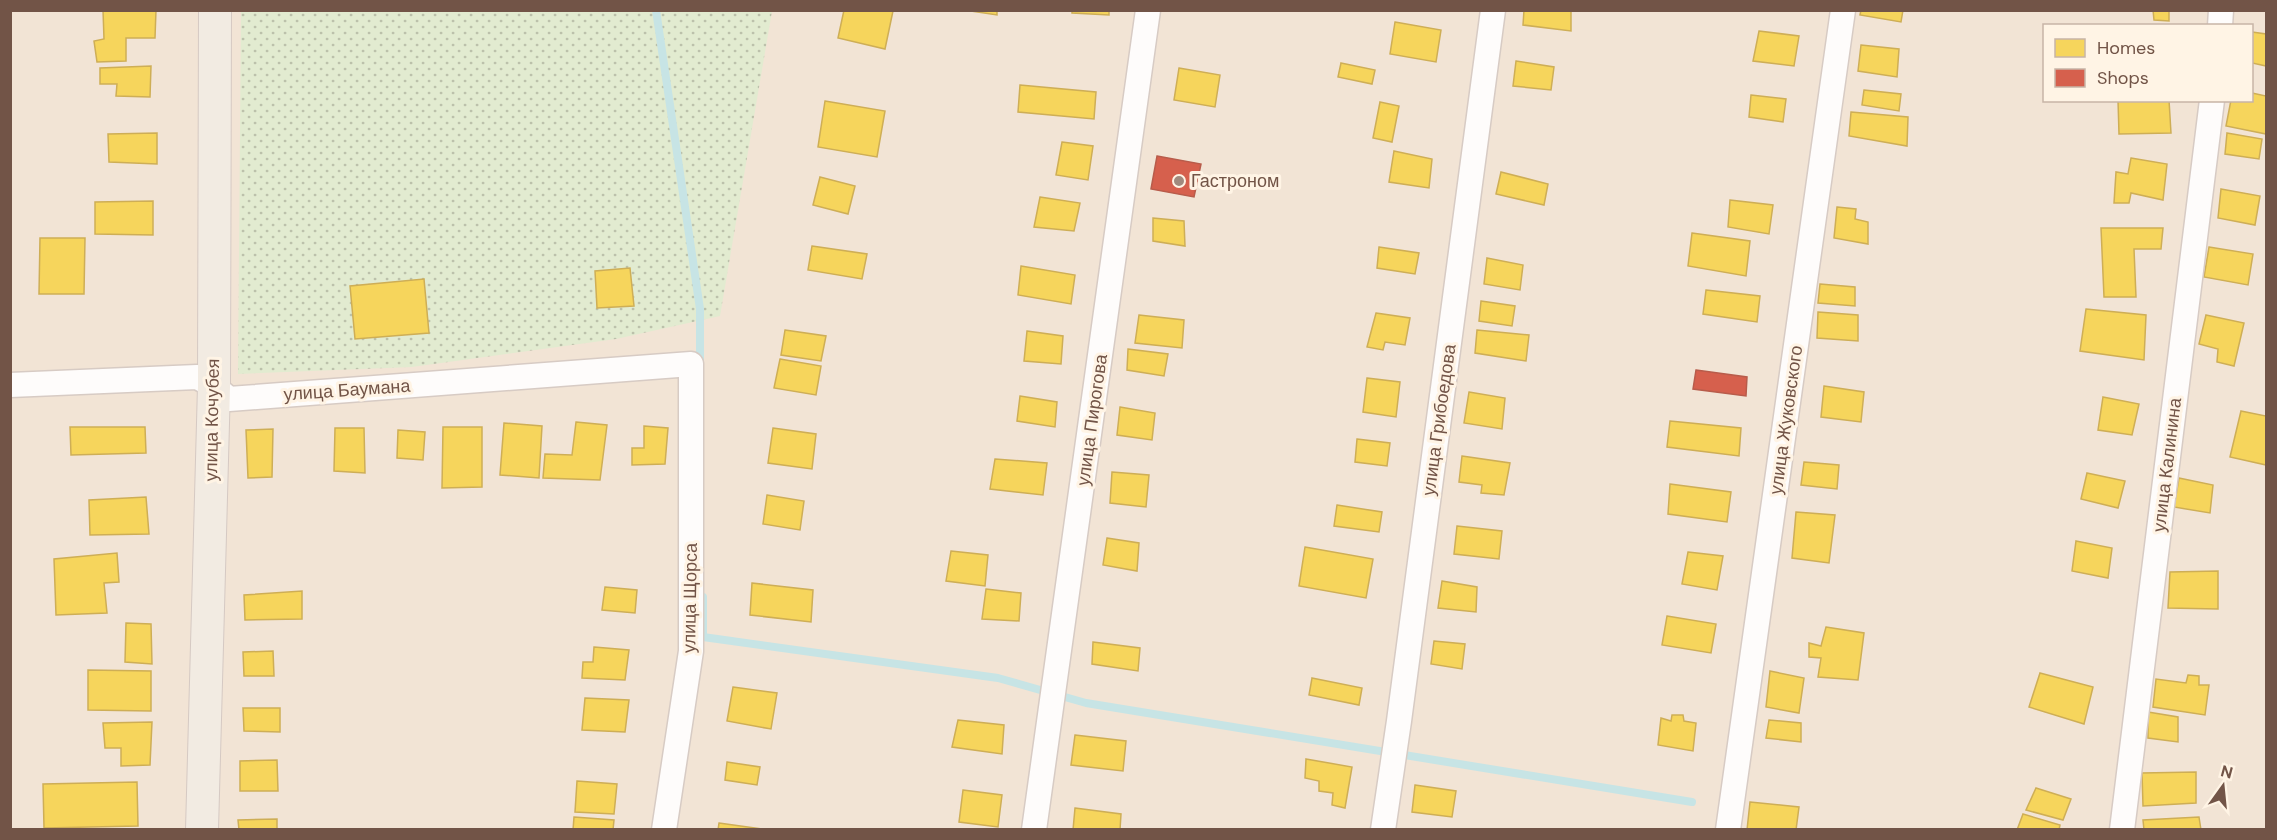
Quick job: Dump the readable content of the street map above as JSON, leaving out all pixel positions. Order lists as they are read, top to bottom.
{
  "streets": {
    "main road": ["улица Кочубея"],
    "street": [
      "улица Баумана",
      "улица Пирогова",
      "улица Грибоедова",
      "улица Жуковского",
      "улица Калинина",
      "улица Щорса"
    ]
  },
  "crossings": [
    ["улица Баумана", "улица Кочубея"],
    ["улица Баумана", "улица Щорса"]
  ],
  "places": ["Гастроном"],
  "legend": ["Homes", "Shops"],
  "north": "top"
}
